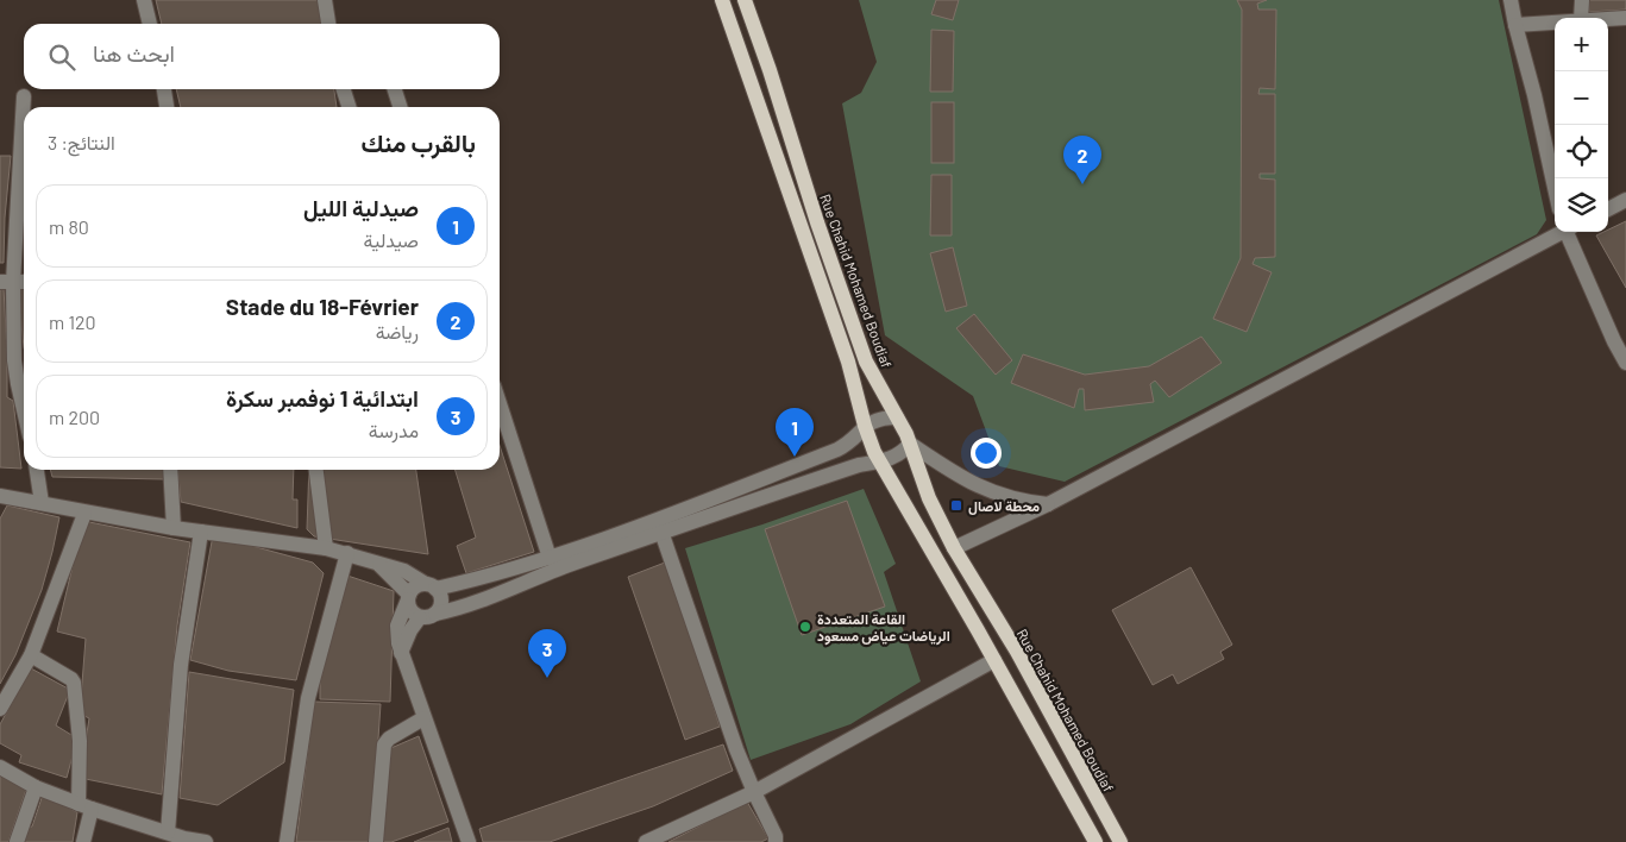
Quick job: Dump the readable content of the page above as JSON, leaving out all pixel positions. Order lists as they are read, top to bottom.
{
  "streets": {
    "main road": ["Rue Chahid Mohamed Boudiaf"]
  },
  "places": {
    "transit": ["محطة لاصال"],
    "other": ["القاعة المتعددة الرياضات عياض مسعود"]
  },
  "page": {
    "map_buttons": ["+", "−"],
    "search": "ابحث هنا",
    "heading": ["بالقرب منك", "النتائج: 3"],
    "pins": ["2", "1", "3"],
    "list": [
      {
        "mark": "1",
        "name": "صيدلية الليل",
        "note": "صيدلية",
        "value": "80 m"
      },
      {
        "mark": "2",
        "name": "Stade du 18-Février",
        "note": "رياضة",
        "value": "120 m"
      },
      {
        "mark": "3",
        "name": "ابتدائية 1 نوفمبر سكرة",
        "note": "مدرسة",
        "value": "200 m"
      }
    ]
  }
}
